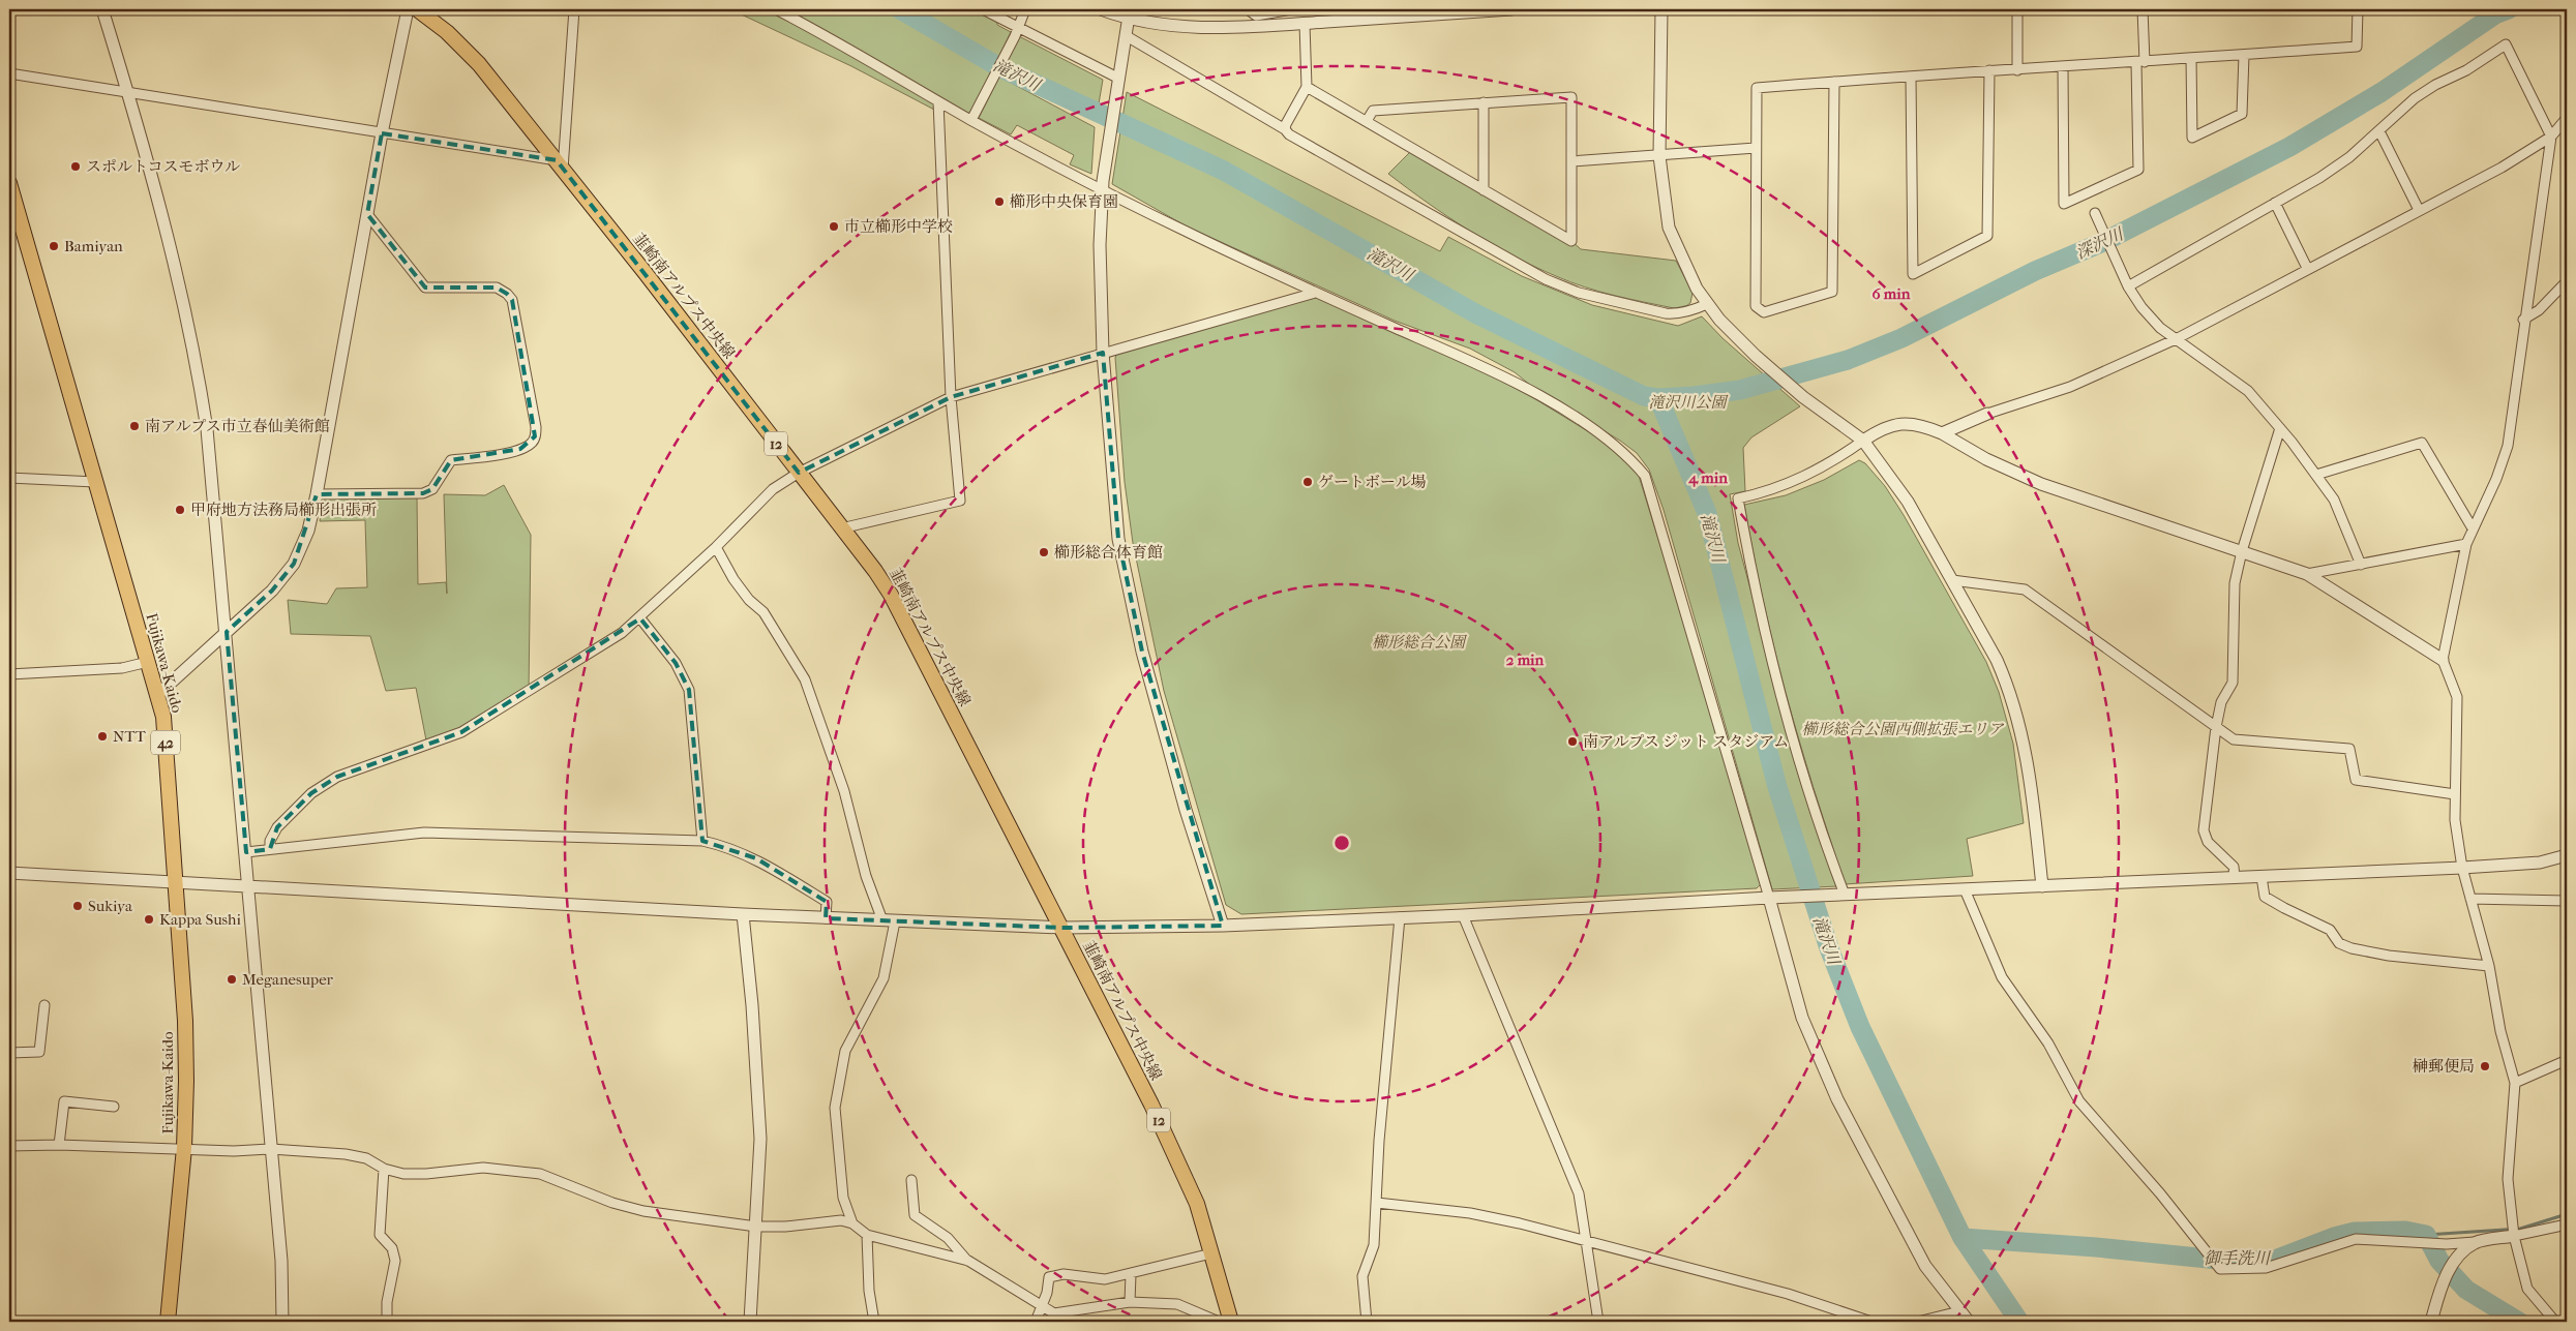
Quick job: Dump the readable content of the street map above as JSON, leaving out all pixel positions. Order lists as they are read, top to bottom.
{
  "streets": {
    "main road": [
      "韮崎南アルプス中央線",
      "12",
      "Fujikawa-Kaido",
      "42"
    ]
  },
  "water": ["滝沢川", "深沢川", "御手洗川"],
  "parks": ["滝沢川公園", "櫛形総合公園", "櫛形総合公園西側拡張エリア"],
  "places": [
    "スポルトコスモボウル",
    "櫛形中央保育園",
    "市立櫛形中学校",
    "Bamiyan",
    "南アルプス市立春仙美術館",
    "ゲートボール場",
    "甲府地方法務局櫛形出張所",
    "櫛形総合体育館",
    "NTT",
    "南アルプス ジット スタジアム",
    "Sukiya",
    "Kappa Sushi",
    "Meganesuper",
    "榊郵便局"
  ],
  "rings": ["6 min", "4 min", "2 min"]
}
